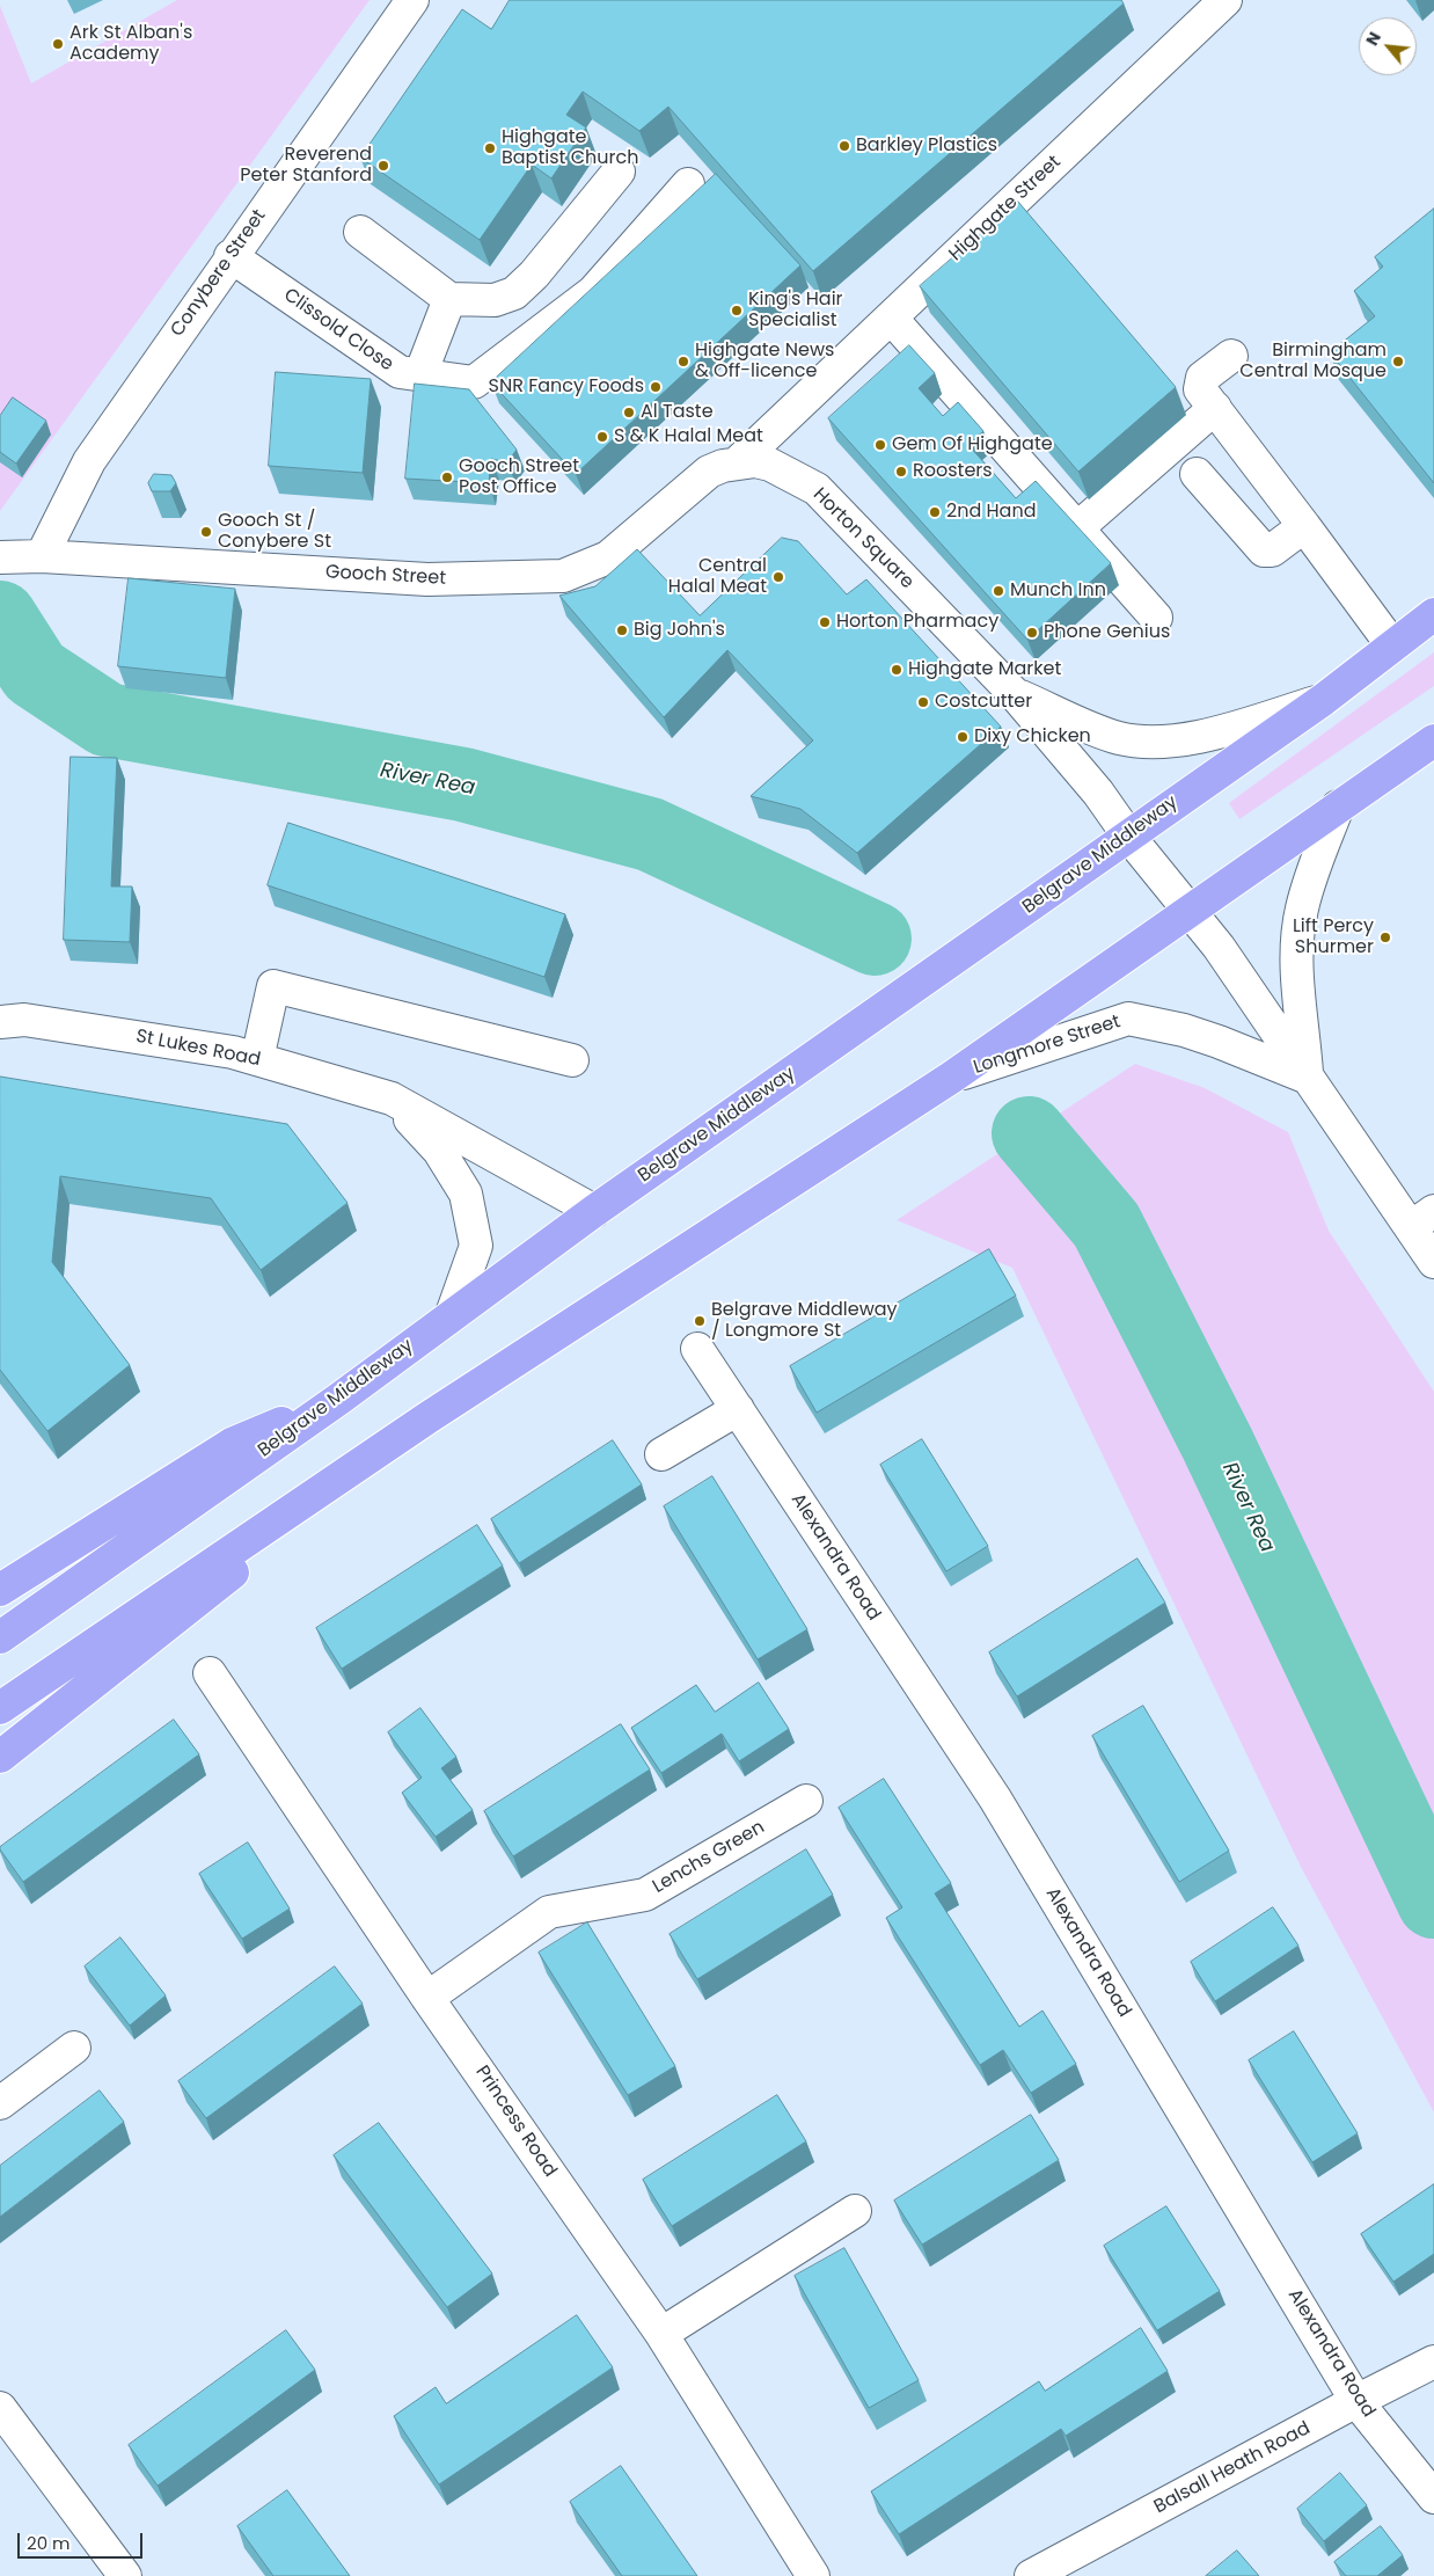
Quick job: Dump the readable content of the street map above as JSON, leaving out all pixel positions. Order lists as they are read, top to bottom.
{
  "streets": {
    "highway": ["Belgrave Middleway"],
    "street": [
      "Highgate Street",
      "Conybere Street",
      "Clissold Close",
      "Horton Square",
      "Gooch Street",
      "Longmore Street",
      "St Lukes Road",
      "Alexandra Road",
      "Lenchs Green",
      "Princess Road",
      "Balsall Heath Road"
    ]
  },
  "crossings": [
    ["Highgate Street", "Horton Square"],
    ["Highgate Street", "Gooch Street"],
    ["Conybere Street", "Clissold Close"],
    ["Conybere Street", "Gooch Street"],
    ["Horton Square", "Gooch Street"],
    ["Horton Square", "Belgrave Middleway"],
    ["Belgrave Middleway", "St Lukes Road"],
    ["Alexandra Road", "Balsall Heath Road"],
    ["Lenchs Green", "Princess Road"]
  ],
  "water": ["River Rea"],
  "places": [
    "Ark St Alban's Academy",
    "Barkley Plastics",
    "Highgate Baptist Church",
    "Reverend Peter Stanford",
    "King's Hair Specialist",
    "Highgate News & Off-licence",
    "Birmingham Central Mosque",
    "SNR Fancy Foods",
    "Al Taste",
    "S & K Halal Meat",
    "Gem Of Highgate",
    "Roosters",
    "Gooch Street Post Office",
    "2nd Hand",
    "Gooch St / Conybere St",
    "Central Halal Meat",
    "Munch Inn",
    "Horton Pharmacy",
    "Big John's",
    "Phone Genius",
    "Highgate Market",
    "Costcutter",
    "Dixy Chicken",
    "Lift Percy Shurmer",
    "Belgrave Middleway / Longmore St"
  ],
  "scale_bar": "20 m",
  "north": "top left"
}
